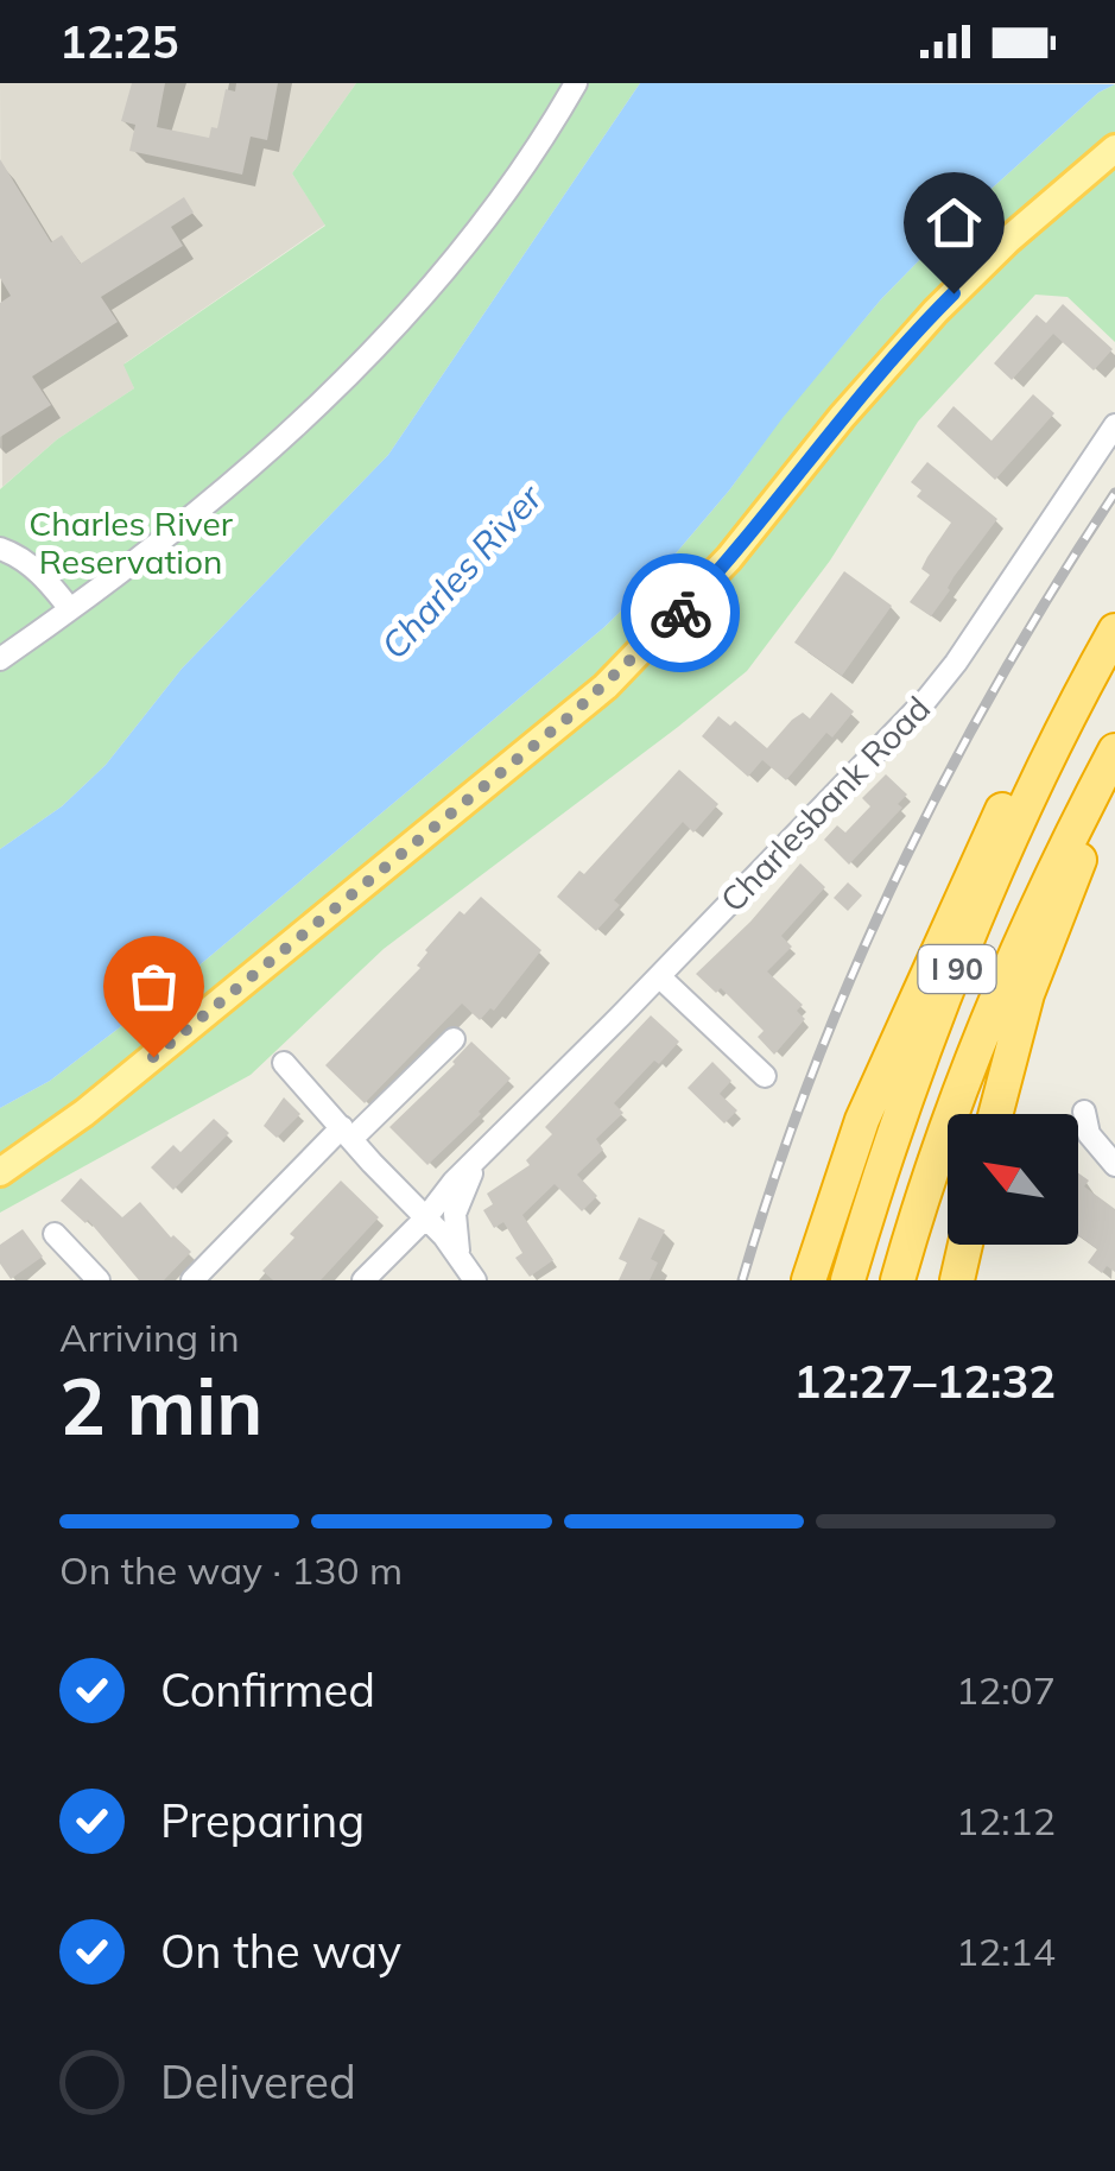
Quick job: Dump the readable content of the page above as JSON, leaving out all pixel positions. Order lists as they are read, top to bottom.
{
  "streets": {
    "highway": ["I 90"],
    "street": ["Charlesbank Road"]
  },
  "water": ["Charles River"],
  "parks": ["Charles River Reservation"],
  "north": "top left",
  "page": {
    "status": "12:25",
    "heading": ["2 min", "Arriving in", "12:27–12:32"],
    "bar": "On the way · 130 m",
    "list": [
      ["Confirmed", "12:07"],
      ["Preparing", "12:12"],
      ["On the way", "12:14"],
      "Delivered"
    ]
  }
}
